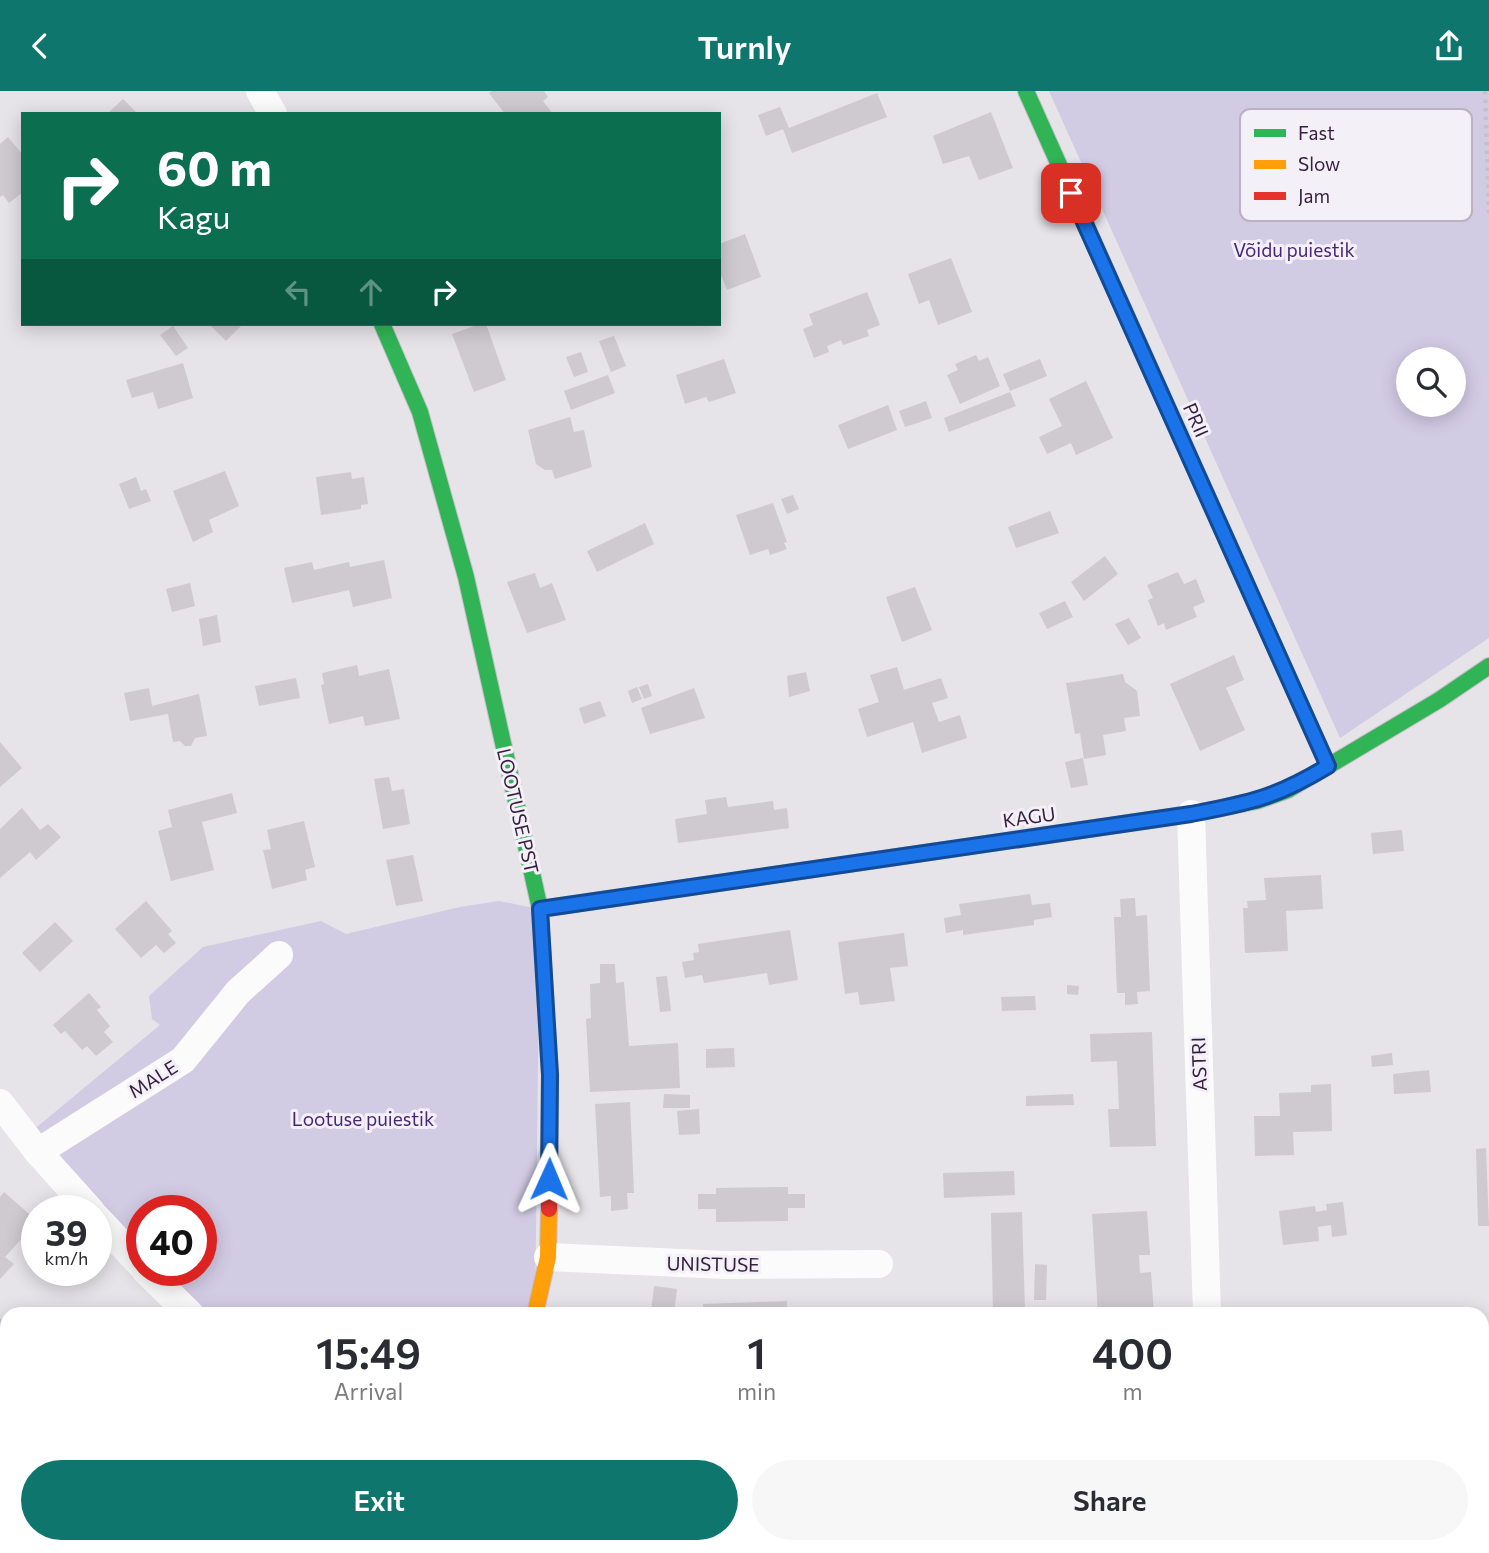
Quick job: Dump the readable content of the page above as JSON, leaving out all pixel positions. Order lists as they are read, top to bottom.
{
  "streets": {
    "street": [
      "PRII",
      "LOOTUSE PST",
      "KAGU",
      "ASTRI",
      "MALE",
      "UNISTUSE"
    ]
  },
  "crossings": [
    ["PRII", "KAGU"],
    ["LOOTUSE PST", "KAGU"],
    ["LOOTUSE PST", "UNISTUSE"],
    ["KAGU", "ASTRI"]
  ],
  "parks": ["Võidu puiestik", "Lootuse puiestik"],
  "legend": ["Fast", "Slow", "Jam"],
  "page": {
    "header": "Turnly",
    "turn": ["60 m", "Kagu"],
    "speed": "39 km/h",
    "limit": "40",
    "eta": [
      "15:49",
      "Arrival",
      "1",
      "min",
      "400",
      "m"
    ],
    "buttons": ["Exit", "Share"]
  }
}
